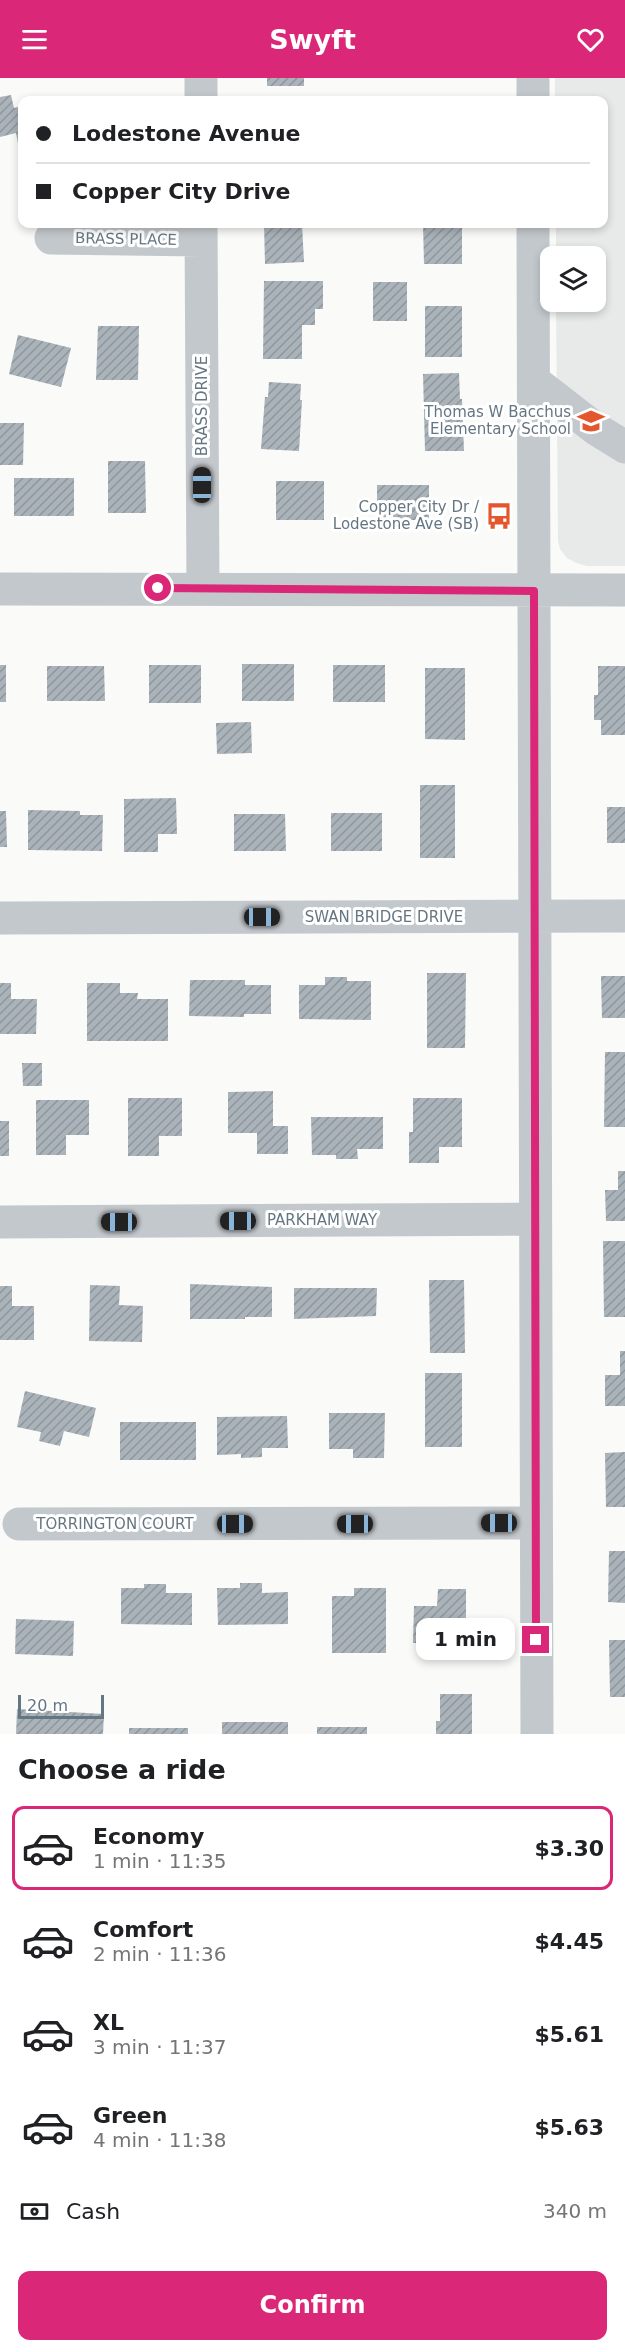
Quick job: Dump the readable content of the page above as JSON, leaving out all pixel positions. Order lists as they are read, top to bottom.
{
  "streets": {
    "street": [
      "BRASS PLACE",
      "BRASS DRIVE",
      "SWAN BRIDGE DRIVE",
      "PARKHAM WAY",
      "TORRINGTON COURT"
    ]
  },
  "crossings": [
    ["BRASS PLACE", "BRASS DRIVE"]
  ],
  "places": {
    "school or university": ["Thomas W Bacchus Elementary School"],
    "bus stop": ["Copper City Dr / Lodestone Ave (SB)"]
  },
  "scale_bar": "20 m",
  "page": {
    "header": "Swyft",
    "banner": ["Lodestone Avenue", "Copper City Drive"],
    "bubble": "1 min",
    "scale": "20 m",
    "heading": "Choose a ride",
    "list": [
      {
        "name": "Economy",
        "note": "1 min · 11:35",
        "value": "$3.30"
      },
      {
        "name": "Comfort",
        "note": "2 min · 11:36",
        "value": "$4.45"
      },
      {
        "name": "XL",
        "note": "3 min · 11:37",
        "value": "$5.61"
      },
      {
        "name": "Green",
        "note": "4 min · 11:38",
        "value": "$5.63"
      }
    ],
    "pay": ["Cash", "340 m"],
    "buttons": "Confirm"
  }
}
